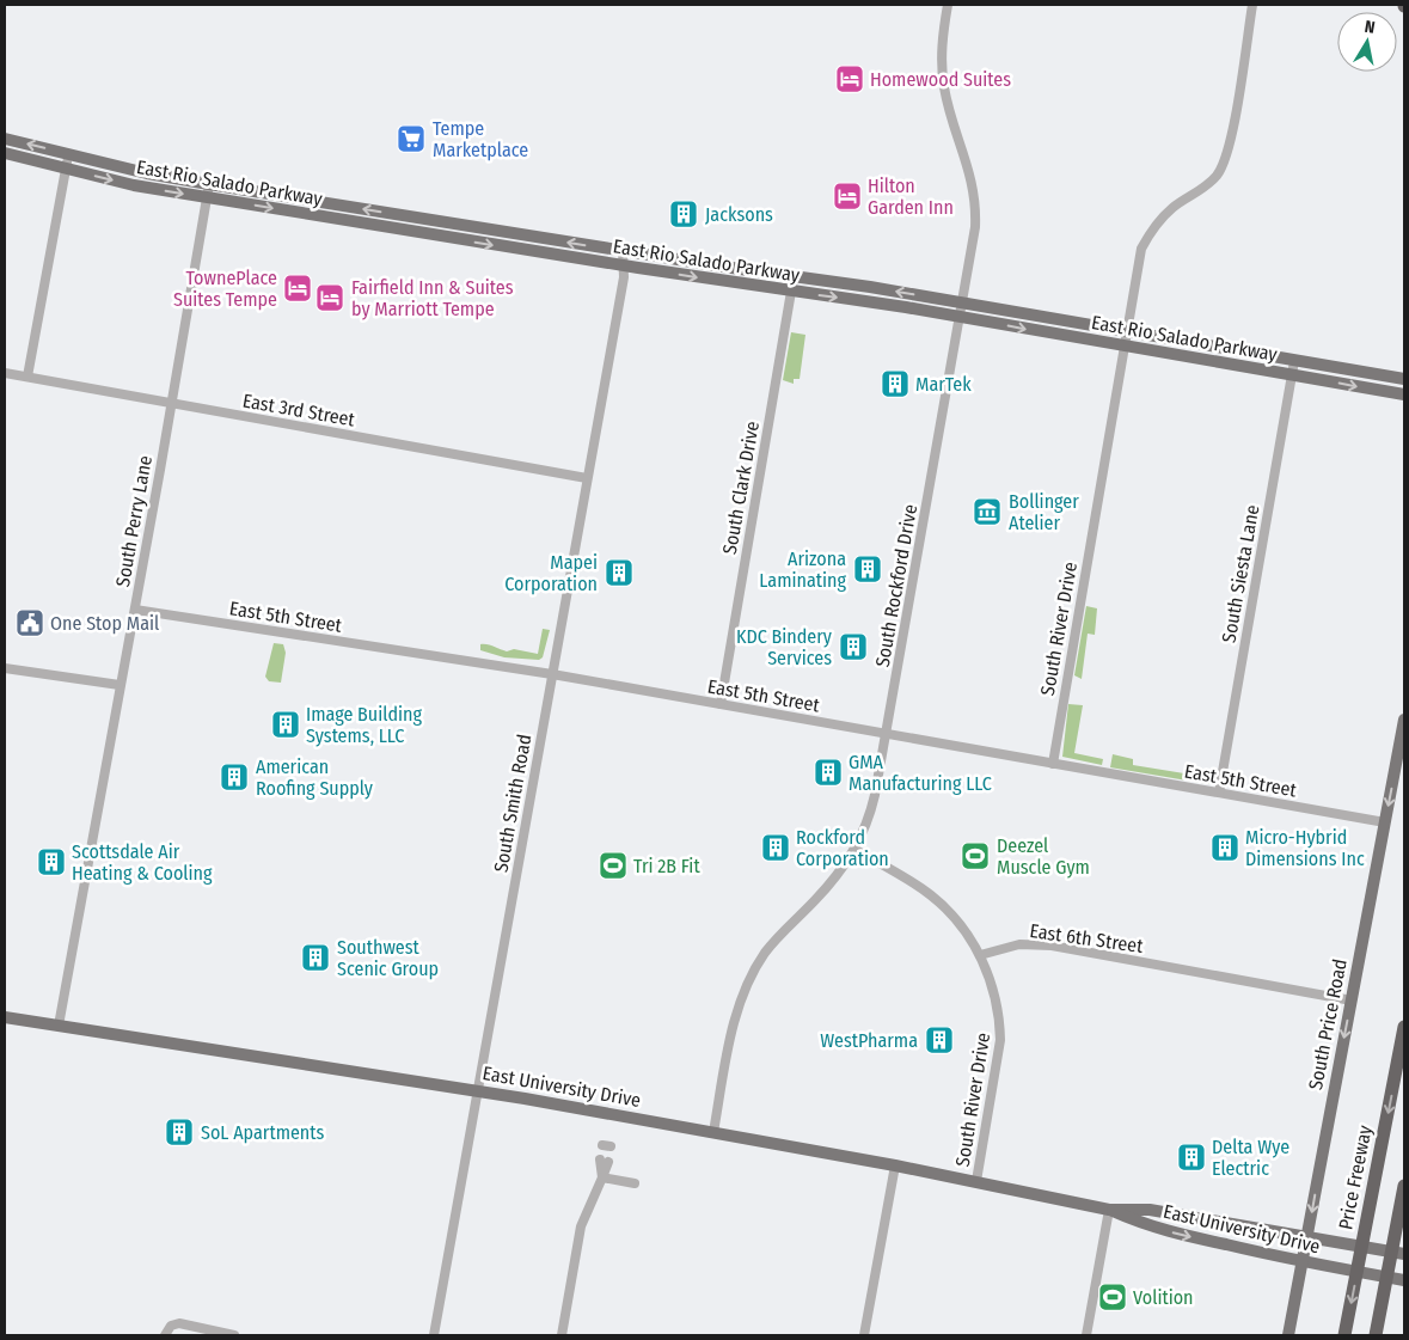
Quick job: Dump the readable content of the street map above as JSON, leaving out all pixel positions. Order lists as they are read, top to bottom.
{
  "streets": {
    "highway": ["Price Freeway"],
    "main road": ["East Rio Salado Parkway", "South Price Road", "East University Drive"],
    "street": [
      "East 3rd Street",
      "South Clark Drive",
      "South Perry Lane",
      "South Siesta Lane",
      "South Rockford Drive",
      "East 5th Street",
      "South River Drive",
      "South Smith Road",
      "East 6th Street"
    ]
  },
  "crossings": [
    ["East Rio Salado Parkway", "South Clark Drive"],
    ["East Rio Salado Parkway", "South Perry Lane"],
    ["East Rio Salado Parkway", "South Siesta Lane"],
    ["East Rio Salado Parkway", "South Rockford Drive"],
    ["East Rio Salado Parkway", "South River Drive"],
    ["East Rio Salado Parkway", "South Smith Road"],
    ["East 3rd Street", "South Perry Lane"],
    ["East 3rd Street", "South Smith Road"],
    ["South Clark Drive", "East 5th Street"],
    ["South Perry Lane", "East 5th Street"],
    ["South Perry Lane", "East University Drive"],
    ["South Siesta Lane", "East 5th Street"],
    ["South Rockford Drive", "East 5th Street"],
    ["South Rockford Drive", "East University Drive"],
    ["East 5th Street", "South River Drive"],
    ["East 5th Street", "South Smith Road"],
    ["East 5th Street", "South Price Road"],
    ["South River Drive", "East 6th Street"],
    ["South River Drive", "East University Drive"],
    ["South Smith Road", "East University Drive"],
    ["East 6th Street", "South Price Road"],
    ["South Price Road", "East University Drive"]
  ],
  "one_way": ["South Price Road"],
  "places": {
    "hotel": [
      "Homewood Suites",
      "Hilton Garden Inn",
      "TownePlace Suites Tempe",
      "Fairfield Inn & Suites by Marriott Tempe"
    ],
    "supermarket": ["Tempe Marketplace"],
    "building": [
      "Jacksons",
      "MarTek",
      "Arizona Laminating",
      "Mapei Corporation",
      "KDC Bindery Services",
      "Image Building Systems, LLC",
      "GMA Manufacturing LLC",
      "American Roofing Supply",
      "Rockford Corporation",
      "Micro-Hybrid Dimensions Inc",
      "Scottsdale Air Heating & Cooling",
      "Southwest Scenic Group",
      "WestPharma",
      "SoL Apartments",
      "Delta Wye Electric"
    ],
    "museum": ["Bollinger Atelier"],
    "public building": ["One Stop Mail"],
    "sports": ["Deezel Muscle Gym", "Tri 2B Fit", "Volition"]
  },
  "north": "top"
}
